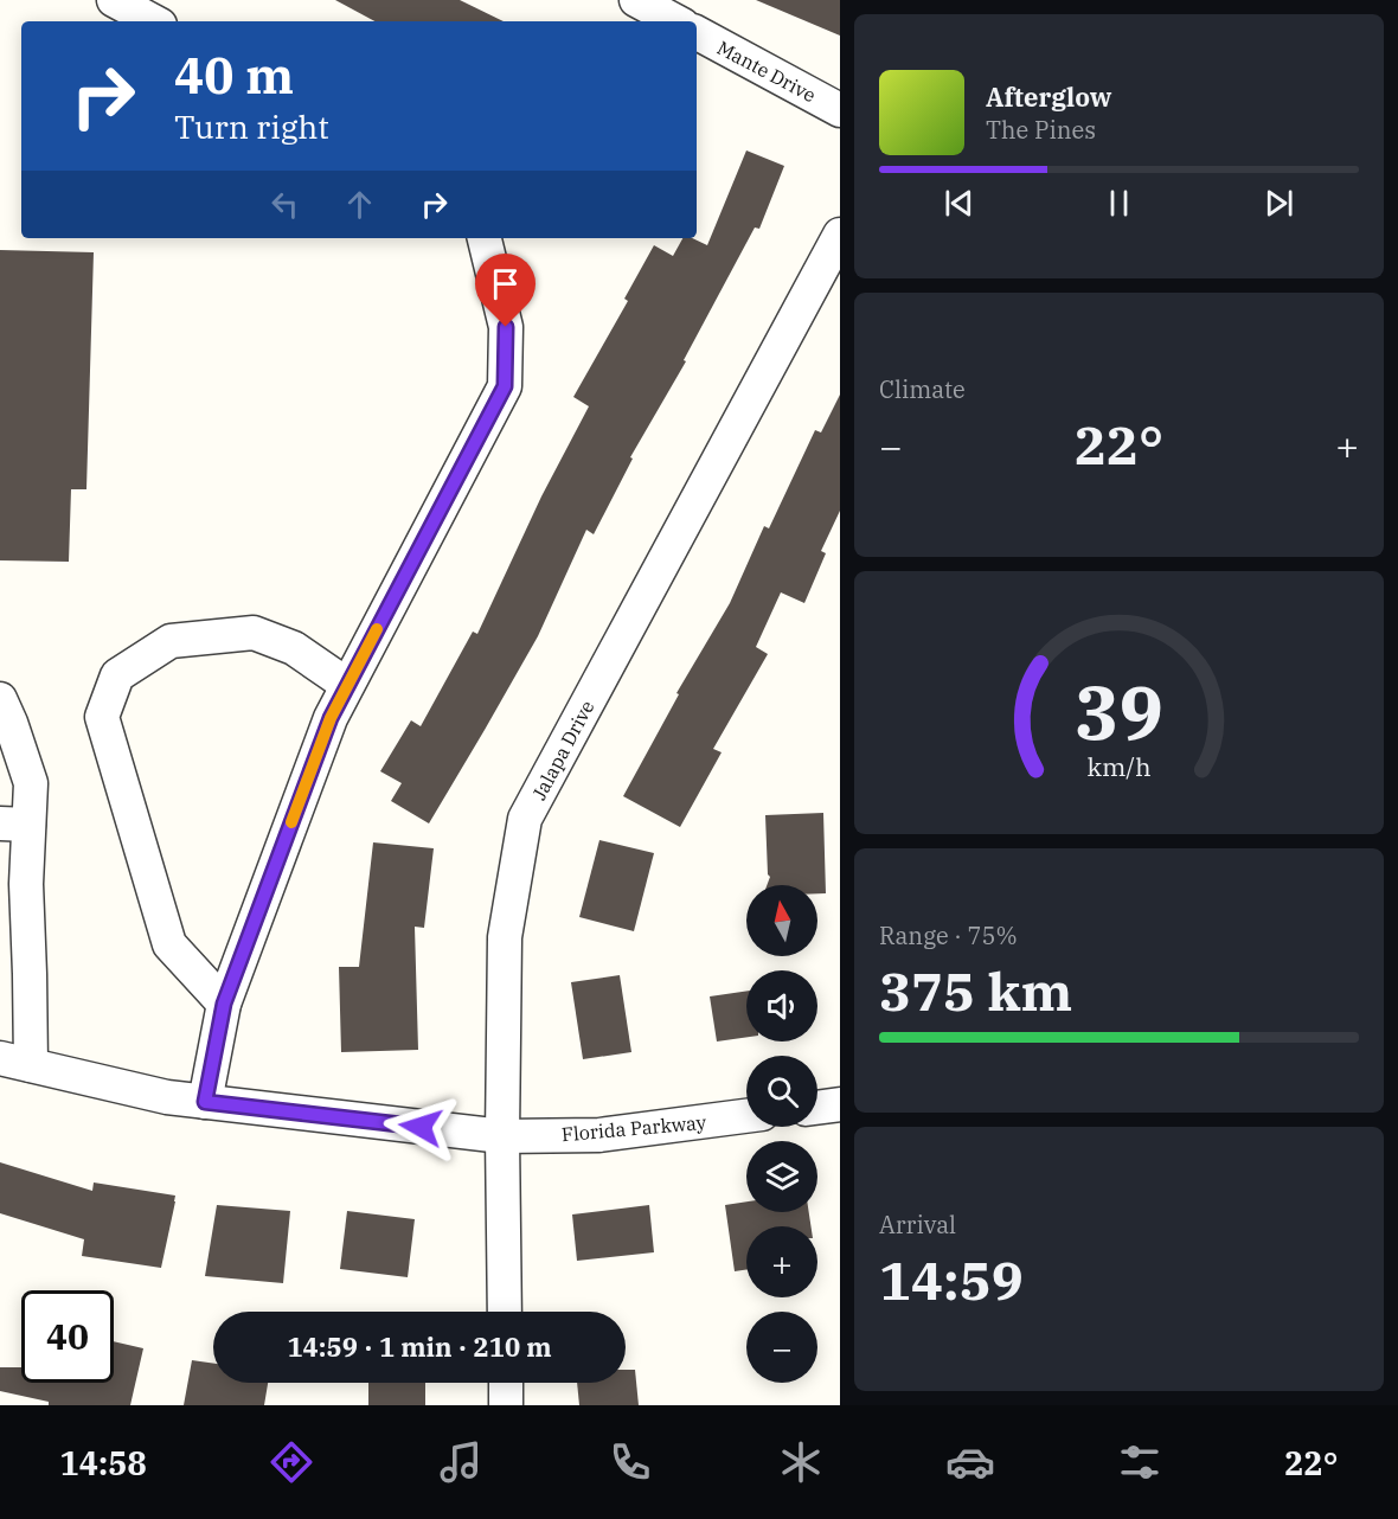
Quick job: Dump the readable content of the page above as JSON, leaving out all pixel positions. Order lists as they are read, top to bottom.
{
  "streets": {
    "street": ["Mante Drive", "Jalapa Drive", "Florida Parkway"]
  },
  "crossings": [
    ["Jalapa Drive", "Florida Parkway"]
  ],
  "north": "top",
  "page": {
    "turn": ["40 m", "Turn right"],
    "song": ["Afterglow", "The Pines"],
    "tile": [
      "Climate",
      ["Range · 75%", "375 km"],
      ["Arrival", "14:59"]
    ],
    "heat": ["−", "22°", "+"],
    "map_buttons": ["+", "−"],
    "limit": "40",
    "trip": "14:59 · 1 min · 210 m",
    "tabs": ["14:58", "22°"],
    "gauge": ["39", "km/h"]
  }
}
